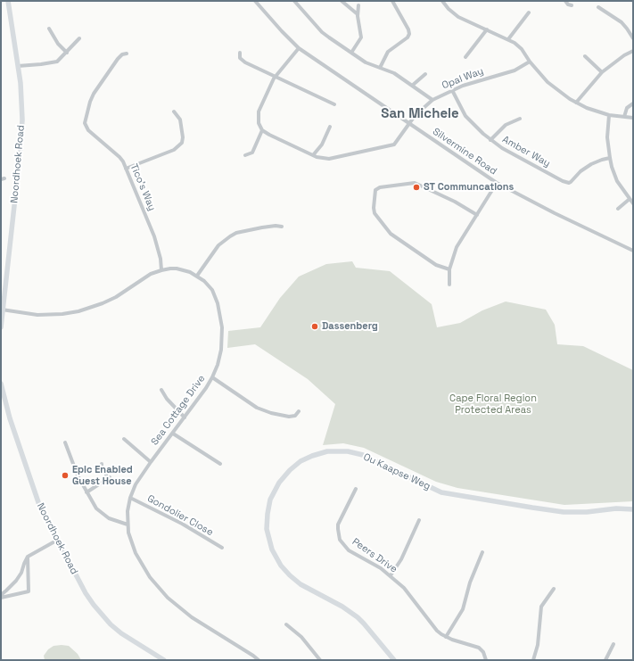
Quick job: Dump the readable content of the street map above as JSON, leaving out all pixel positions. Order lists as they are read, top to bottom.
{
  "streets": {
    "main road": ["Noordhoek Road", "Ou Kaapse Weg"],
    "street": [
      "Opal Way",
      "Silvermine Road",
      "Amber Way",
      "Tico's Way",
      "Sea Cottage Drive",
      "Gondolier Close",
      "Peers Drive"
    ]
  },
  "crossings": [
    ["Opal Way", "Silvermine Road"],
    ["Opal Way", "Amber Way"],
    ["Noordhoek Road", "Sea Cottage Drive"],
    ["Tico's Way", "Sea Cottage Drive"],
    ["Sea Cottage Drive", "Gondolier Close"]
  ],
  "districts": ["San Michele"],
  "parks": ["Cape Floral Region Protected Areas"],
  "places": ["ST Communcations", "Dassenberg", "Epic Enabled Guest House"]
}
